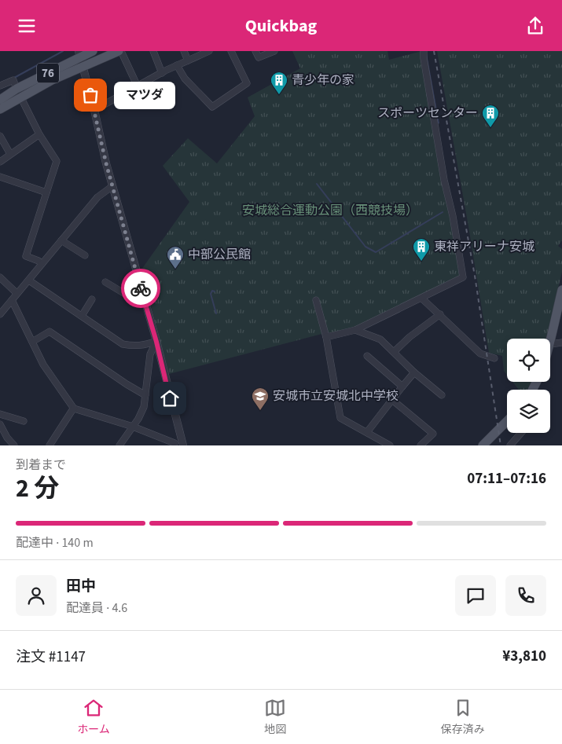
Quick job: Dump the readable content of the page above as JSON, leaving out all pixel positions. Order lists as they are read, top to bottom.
{
  "streets": {
    "main road": ["76"]
  },
  "parks": ["安城総合運動公園（西競技場）"],
  "places": {
    "other": ["マツダ"],
    "building": ["青少年の家", "スポーツセンター", "東祥アリーナ安城"],
    "public building": ["中部公民館"],
    "school or university": ["安城市立安城北中学校"]
  },
  "page": {
    "header": "Quickbag",
    "bubble": "マツダ",
    "heading": ["2 分", "到着まで", "07:11–07:16"],
    "panel": [
      "田中",
      "配達員 · 4.6",
      "注文 #1147",
      "¥3,810"
    ],
    "bar": "配達中 · 140 m",
    "tabs": ["ホーム", "地図", "保存済み"]
  }
}
